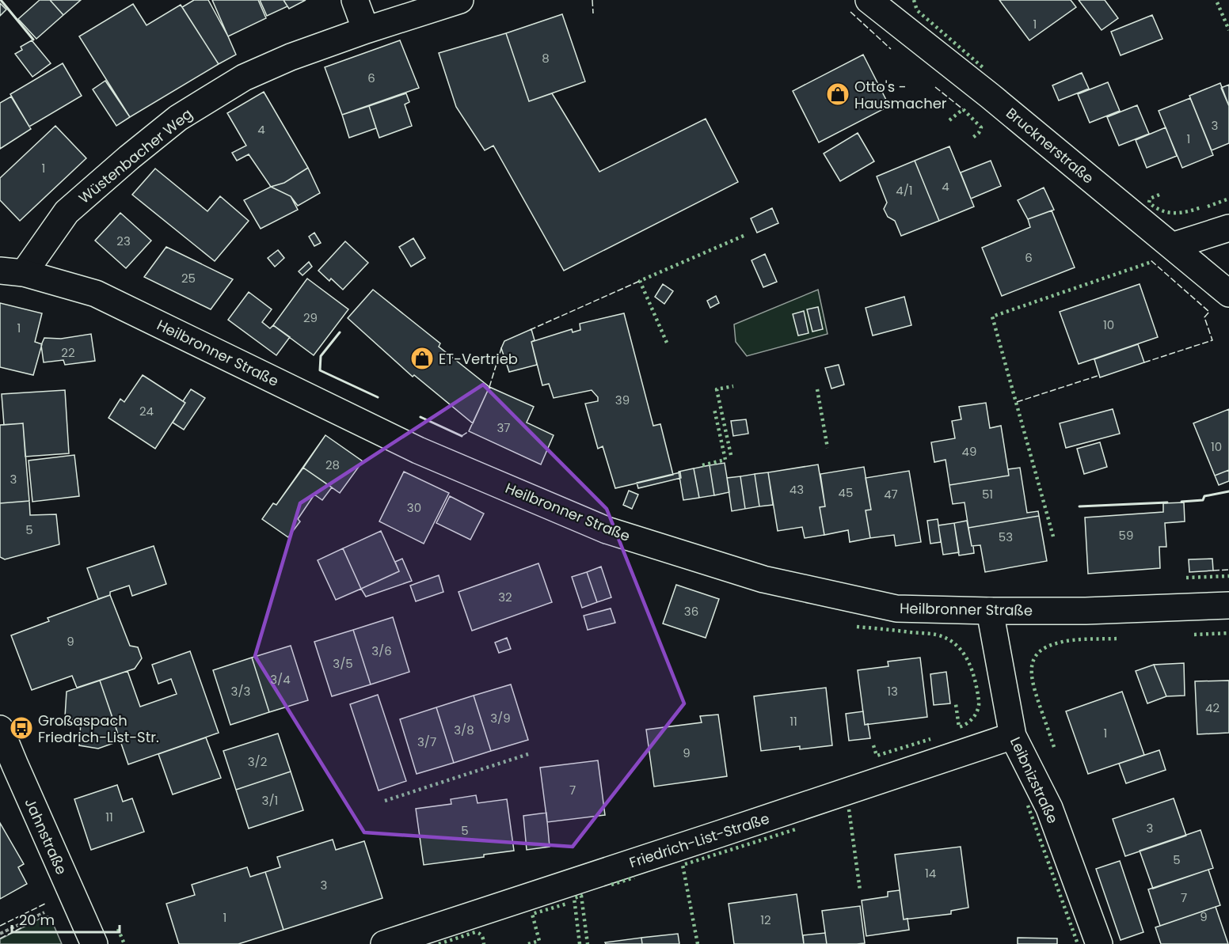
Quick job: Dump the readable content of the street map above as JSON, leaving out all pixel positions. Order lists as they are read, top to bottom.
{
  "streets": {
    "street": [
      "Brucknerstraße",
      "Wüstenbacher Weg",
      "Heilbronner Straße",
      "Leibnizstraße",
      "Jahnstraße",
      "Friedrich-List-Straße"
    ]
  },
  "crossings": [
    ["Wüstenbacher Weg", "Heilbronner Straße"],
    ["Heilbronner Straße", "Leibnizstraße"],
    ["Leibnizstraße", "Friedrich-List-Straße"]
  ],
  "places": {
    "shop": ["Otto's - Hausmacher", "ET-Vertrieb"],
    "bus stop": ["Großaspach Friedrich-List-Str."]
  },
  "house_numbers": [
    "1",
    "8",
    "6",
    "3",
    "4",
    "1",
    "1",
    "4",
    "4/1",
    "23",
    "6",
    "25",
    "29",
    "10",
    "1",
    "22",
    "39",
    "24",
    "37",
    "10",
    "49",
    "28",
    "3",
    "43",
    "45",
    "47",
    "51",
    "30",
    "5",
    "59",
    "53",
    "32",
    "36",
    "9",
    "3/6",
    "3/5",
    "3/4",
    "3/3",
    "13",
    "42",
    "3/9",
    "11",
    "3/8",
    "1",
    "3/7",
    "9",
    "3/2",
    "7",
    "3/1",
    "11",
    "3",
    "5",
    "5",
    "14",
    "3",
    "7",
    "9",
    "1",
    "12"
  ],
  "scale_bar": "20 m"
}
